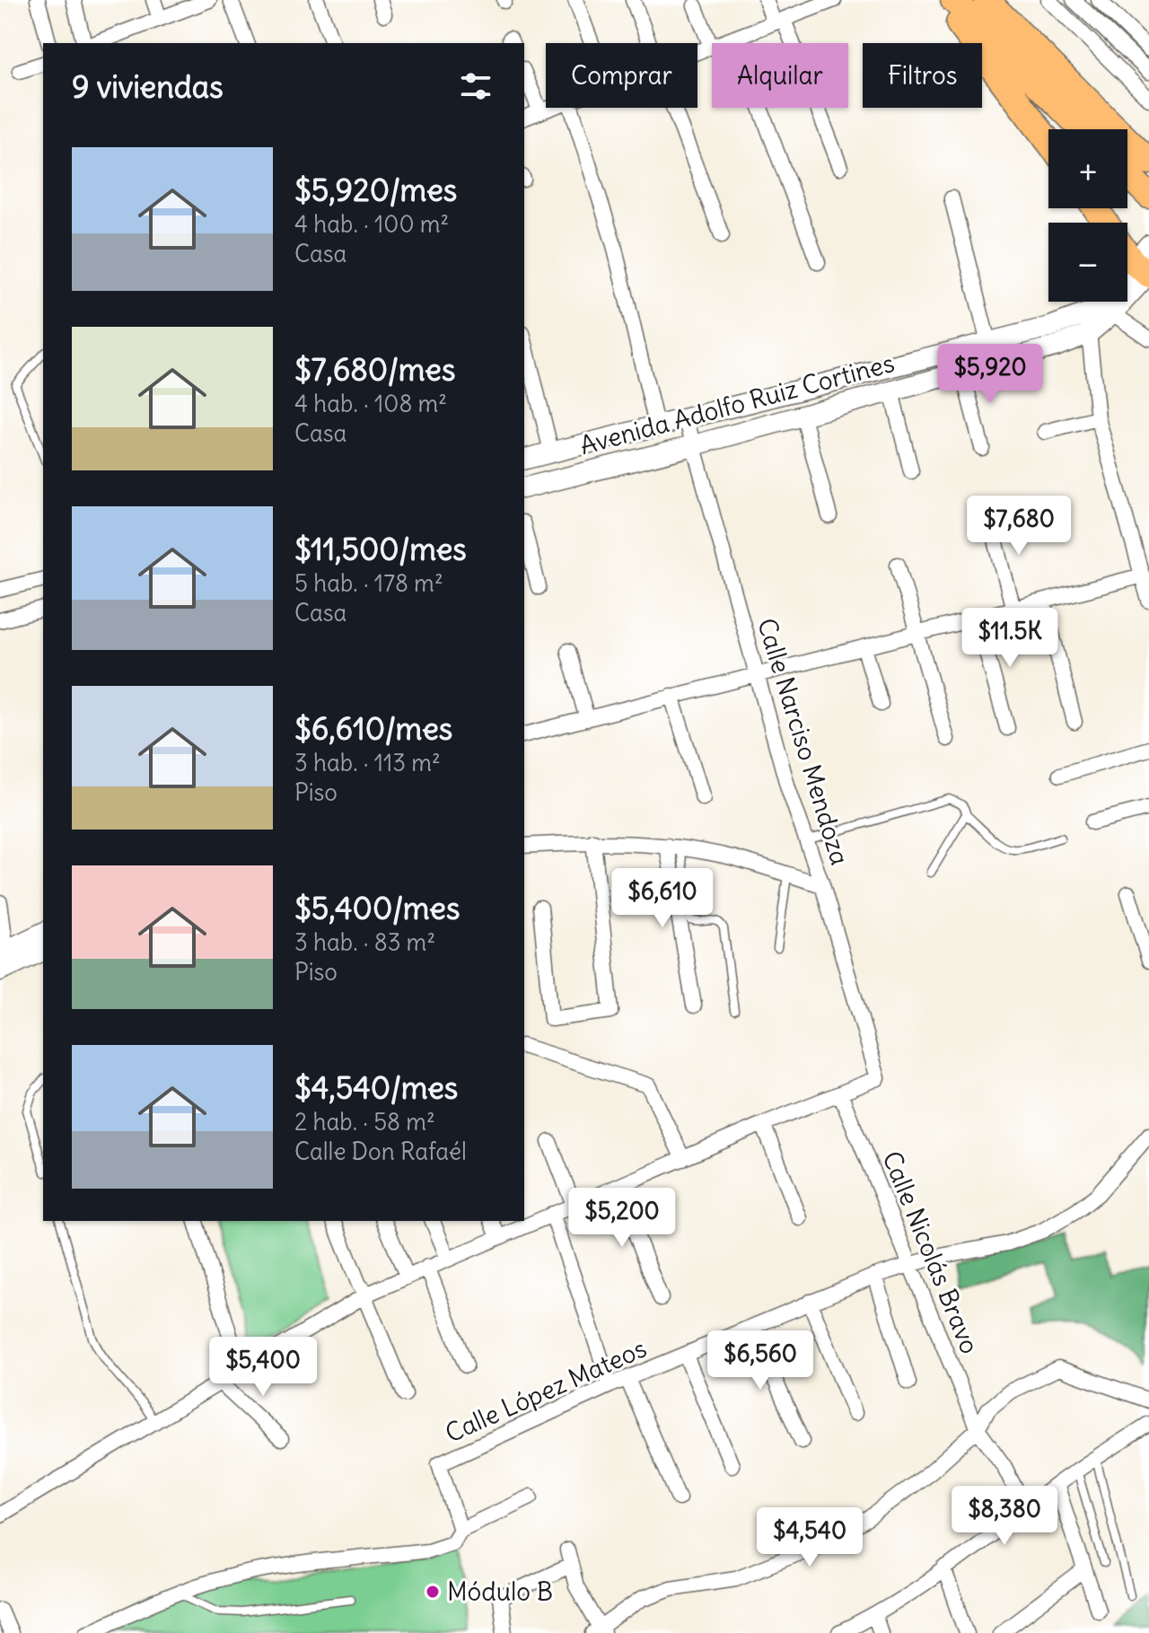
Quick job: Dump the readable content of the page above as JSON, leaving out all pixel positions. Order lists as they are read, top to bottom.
{
  "streets": {
    "street": [
      "Avenida Adolfo Ruiz Cortines",
      "Calle Narciso Mendoza",
      "Calle Nicolás Bravo",
      "Calle López Mateos"
    ]
  },
  "crossings": [
    ["Avenida Adolfo Ruiz Cortines", "Calle Narciso Mendoza"],
    ["Calle Narciso Mendoza", "Calle Nicolás Bravo"],
    ["Calle Nicolás Bravo", "Calle López Mateos"]
  ],
  "places": ["Módulo B"],
  "page": {
    "chip": ["Comprar", "Alquilar", "Filtros"],
    "heading": "9 viviendas",
    "map_buttons": ["+", "−"],
    "list": [
      {
        "name": "$5,920/mes",
        "note": "4 hab. · 100 m² · Casa"
      },
      {
        "name": "$7,680/mes",
        "note": "4 hab. · 108 m² · Casa"
      },
      {
        "name": "$11,500/mes",
        "note": "5 hab. · 178 m² · Casa"
      },
      {
        "name": "$6,610/mes",
        "note": "3 hab. · 113 m² · Piso"
      },
      {
        "name": "$5,400/mes",
        "note": "3 hab. · 83 m² · Piso"
      },
      {
        "name": "$4,540/mes",
        "note": "2 hab. · 58 m² · Calle Don Rafaél"
      }
    ],
    "price": [
      "$5,920",
      "$7,680",
      "$11.5K",
      "$6,610",
      "$5,200",
      "$6,560",
      "$5,400",
      "$8,380",
      "$4,540"
    ]
  }
}
